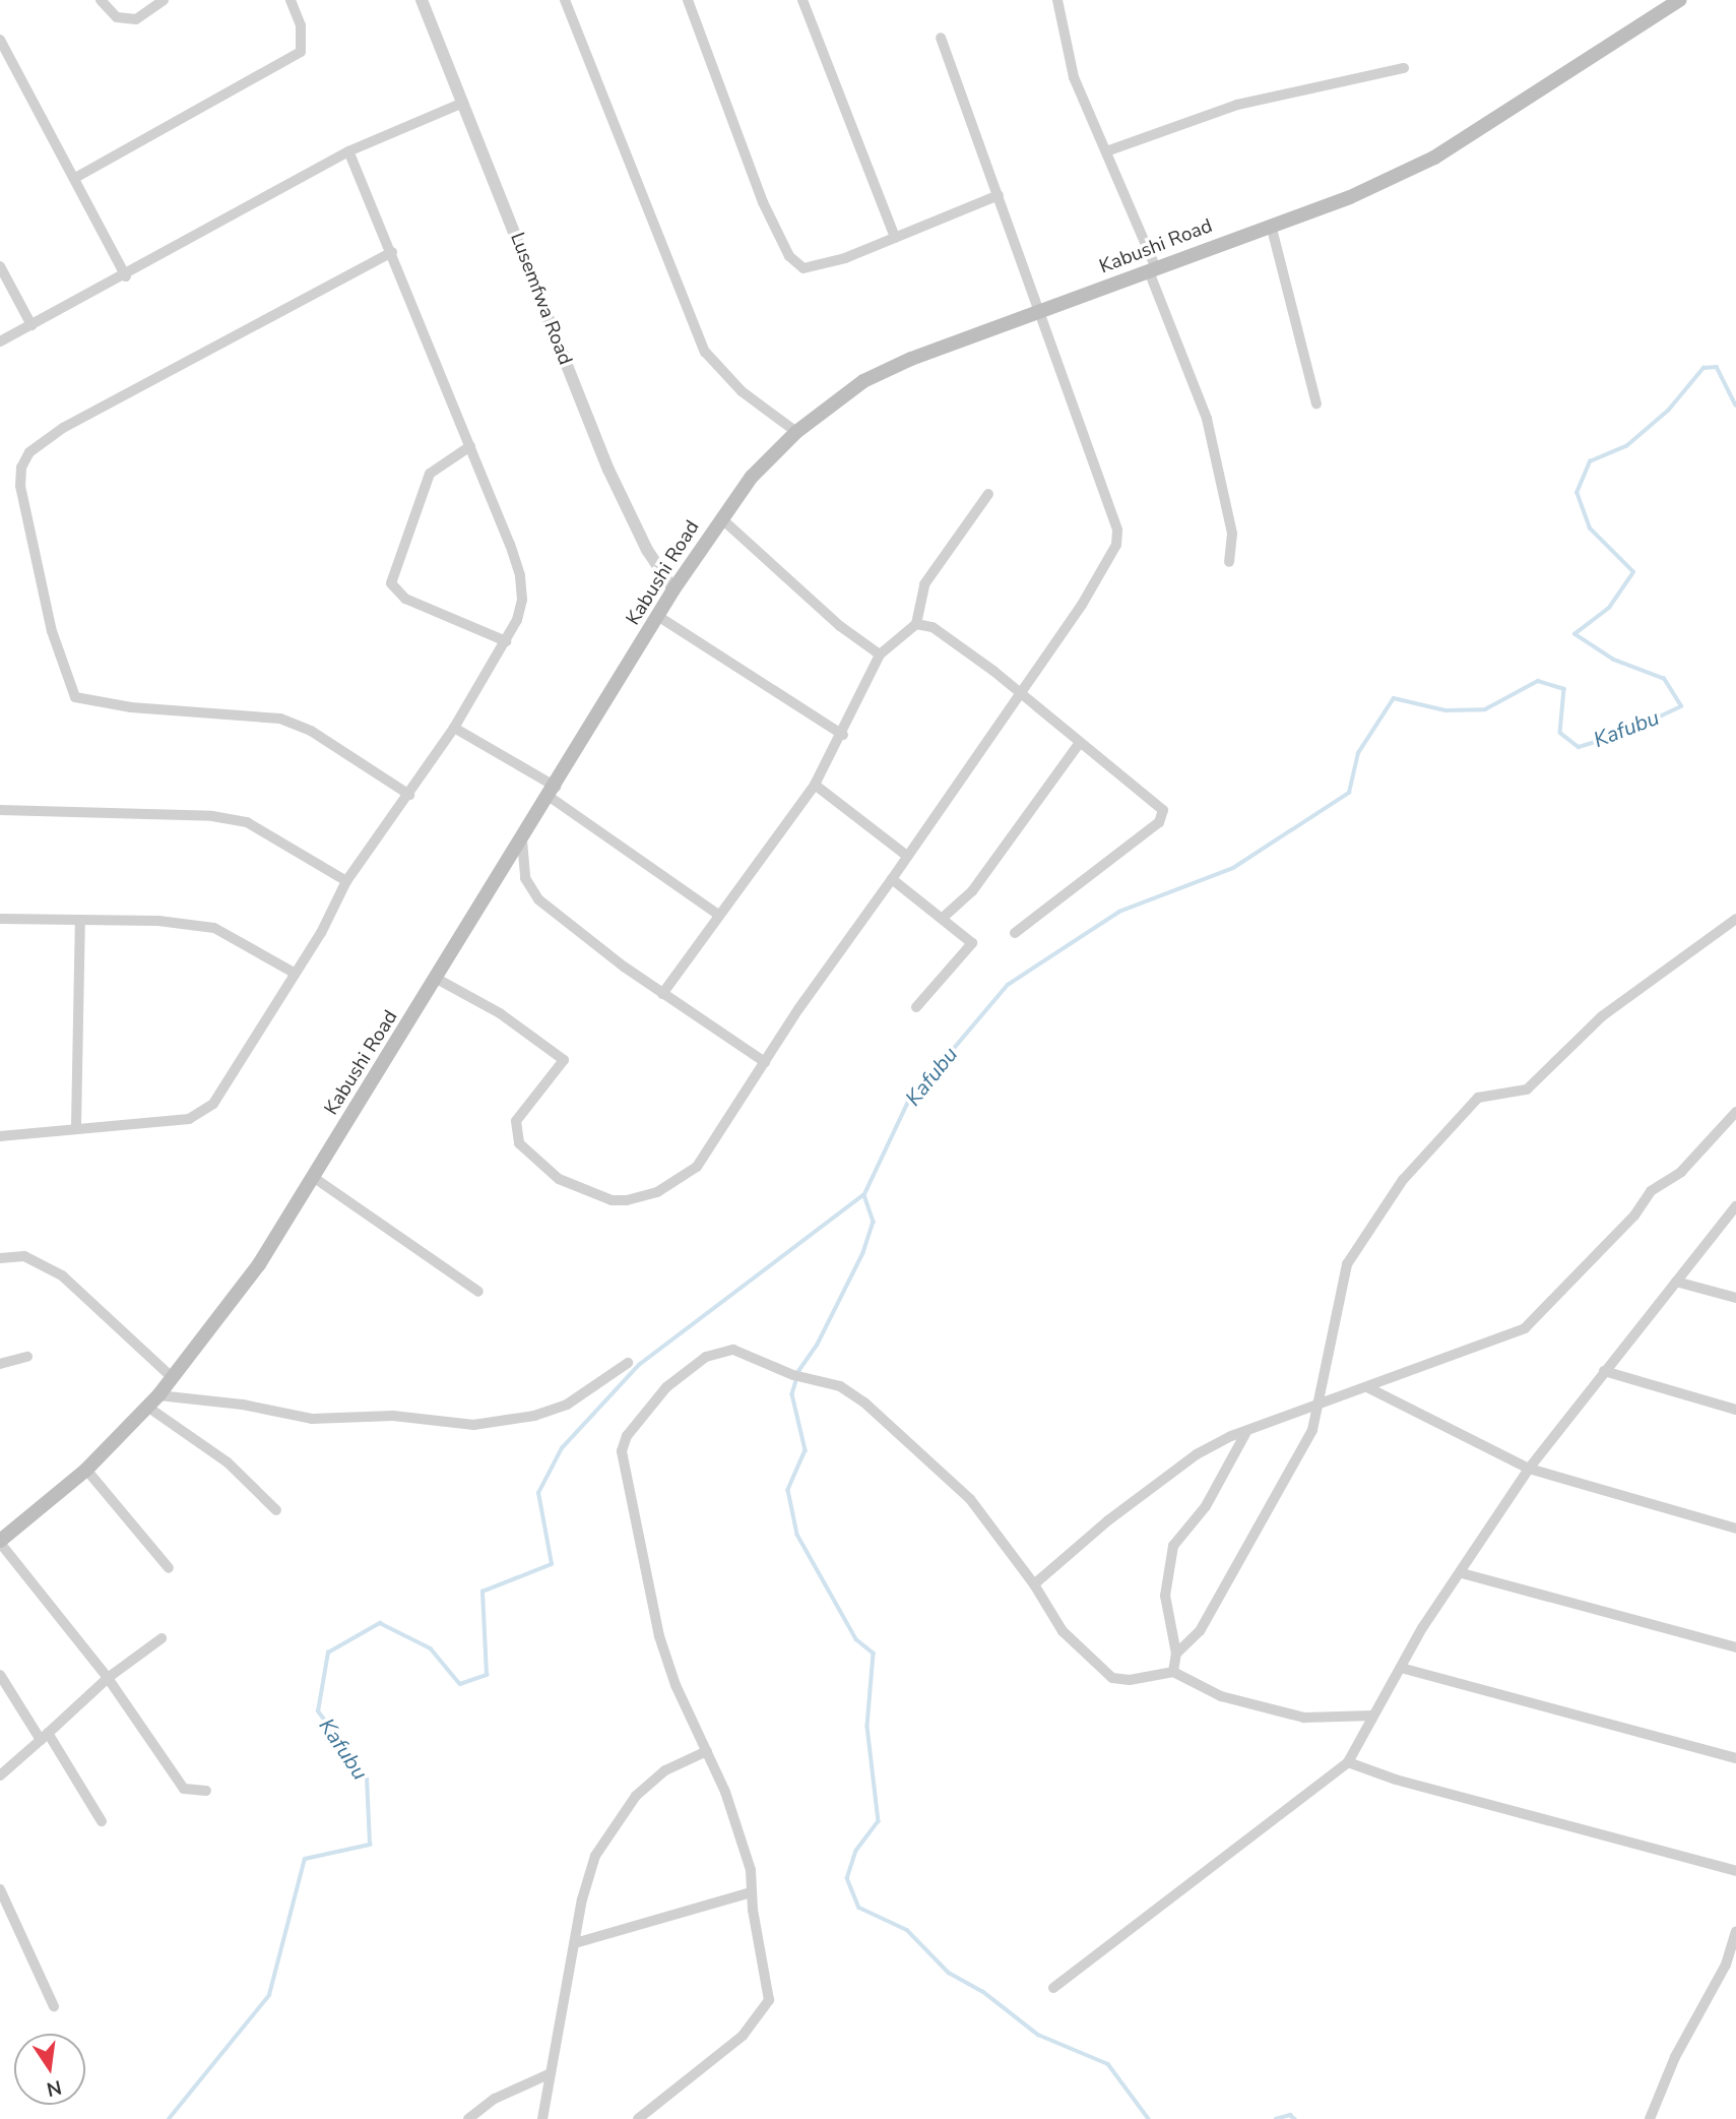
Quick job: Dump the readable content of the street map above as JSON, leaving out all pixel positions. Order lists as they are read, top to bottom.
{
  "streets": {
    "main road": ["Kabushi Road"],
    "street": ["Lusemfwa Road"]
  },
  "crossings": [
    ["Kabushi Road", "Lusemfwa Road"]
  ],
  "water": ["Kafubu"],
  "north": "bottom"
}
